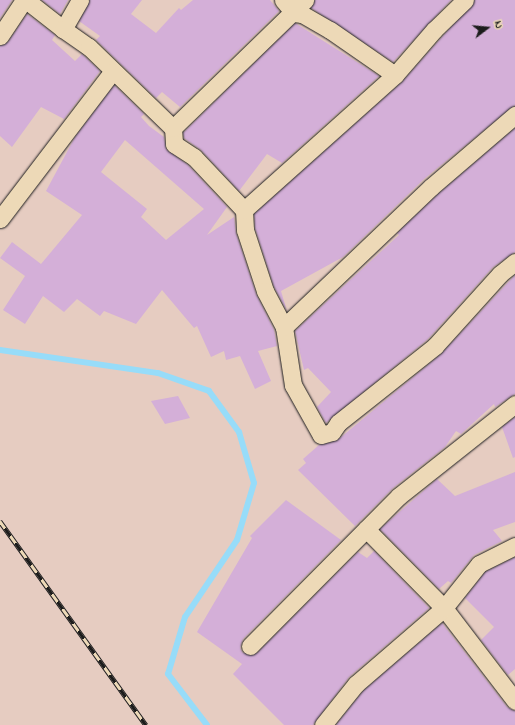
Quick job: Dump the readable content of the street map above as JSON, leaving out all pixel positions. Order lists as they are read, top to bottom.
{
  "north": "right"
}
